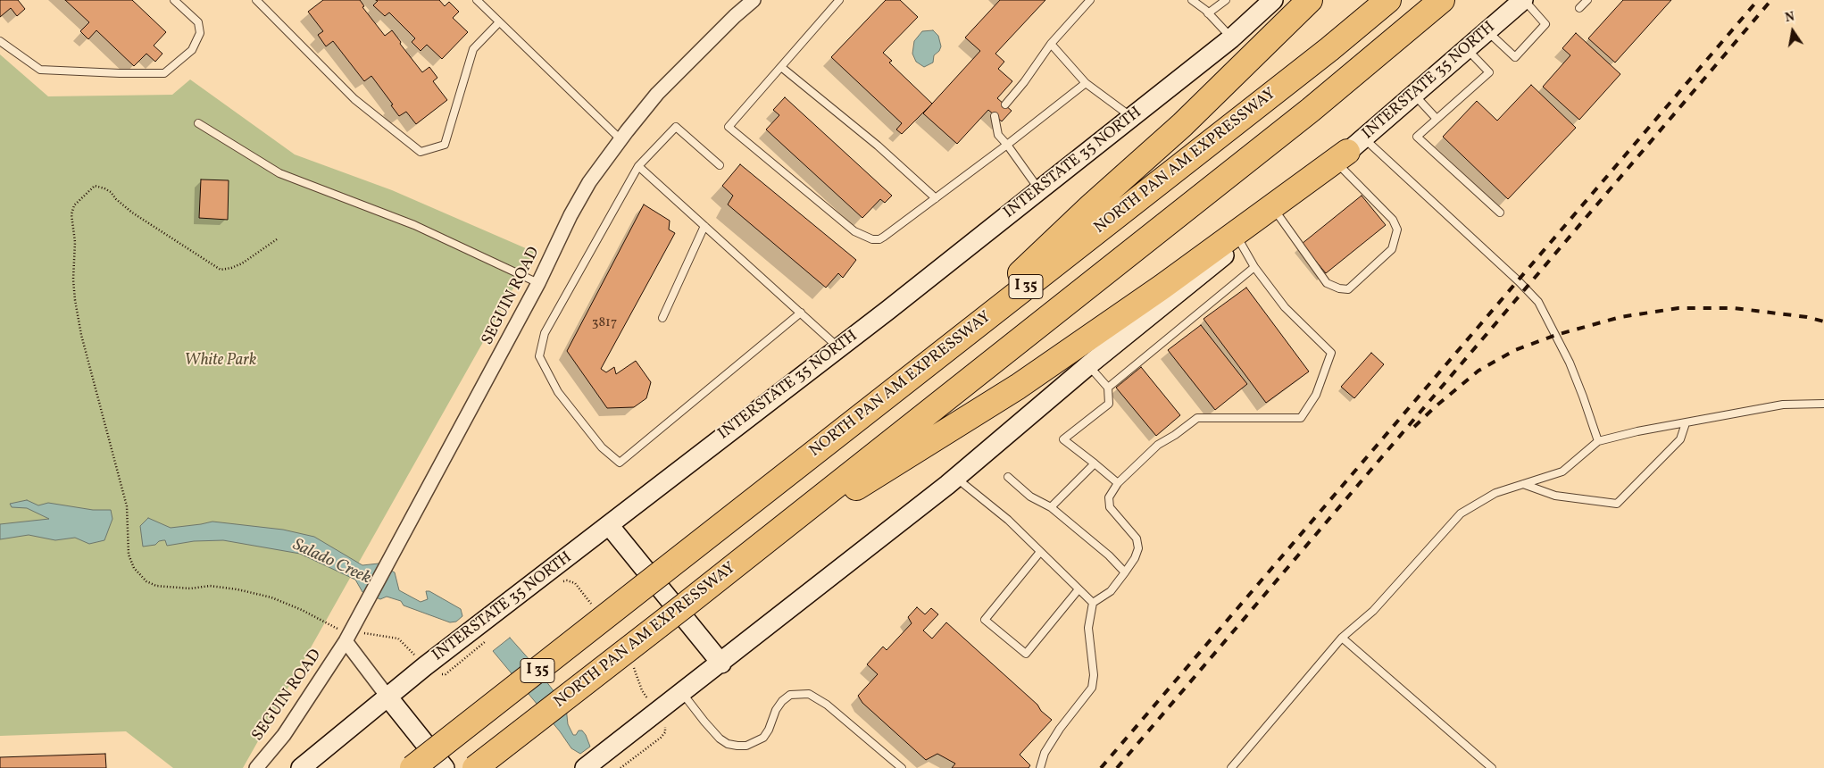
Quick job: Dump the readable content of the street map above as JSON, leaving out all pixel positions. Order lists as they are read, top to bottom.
{
  "streets": {
    "highway": ["NORTH PAN AM EXPRESSWAY", "I 35"],
    "main road": ["INTERSTATE 35 NORTH"],
    "street": ["SEGUIN ROAD"]
  },
  "water": ["Salado Creek"],
  "parks": ["White Park"],
  "house_numbers": ["3817"],
  "north": "top"
}
